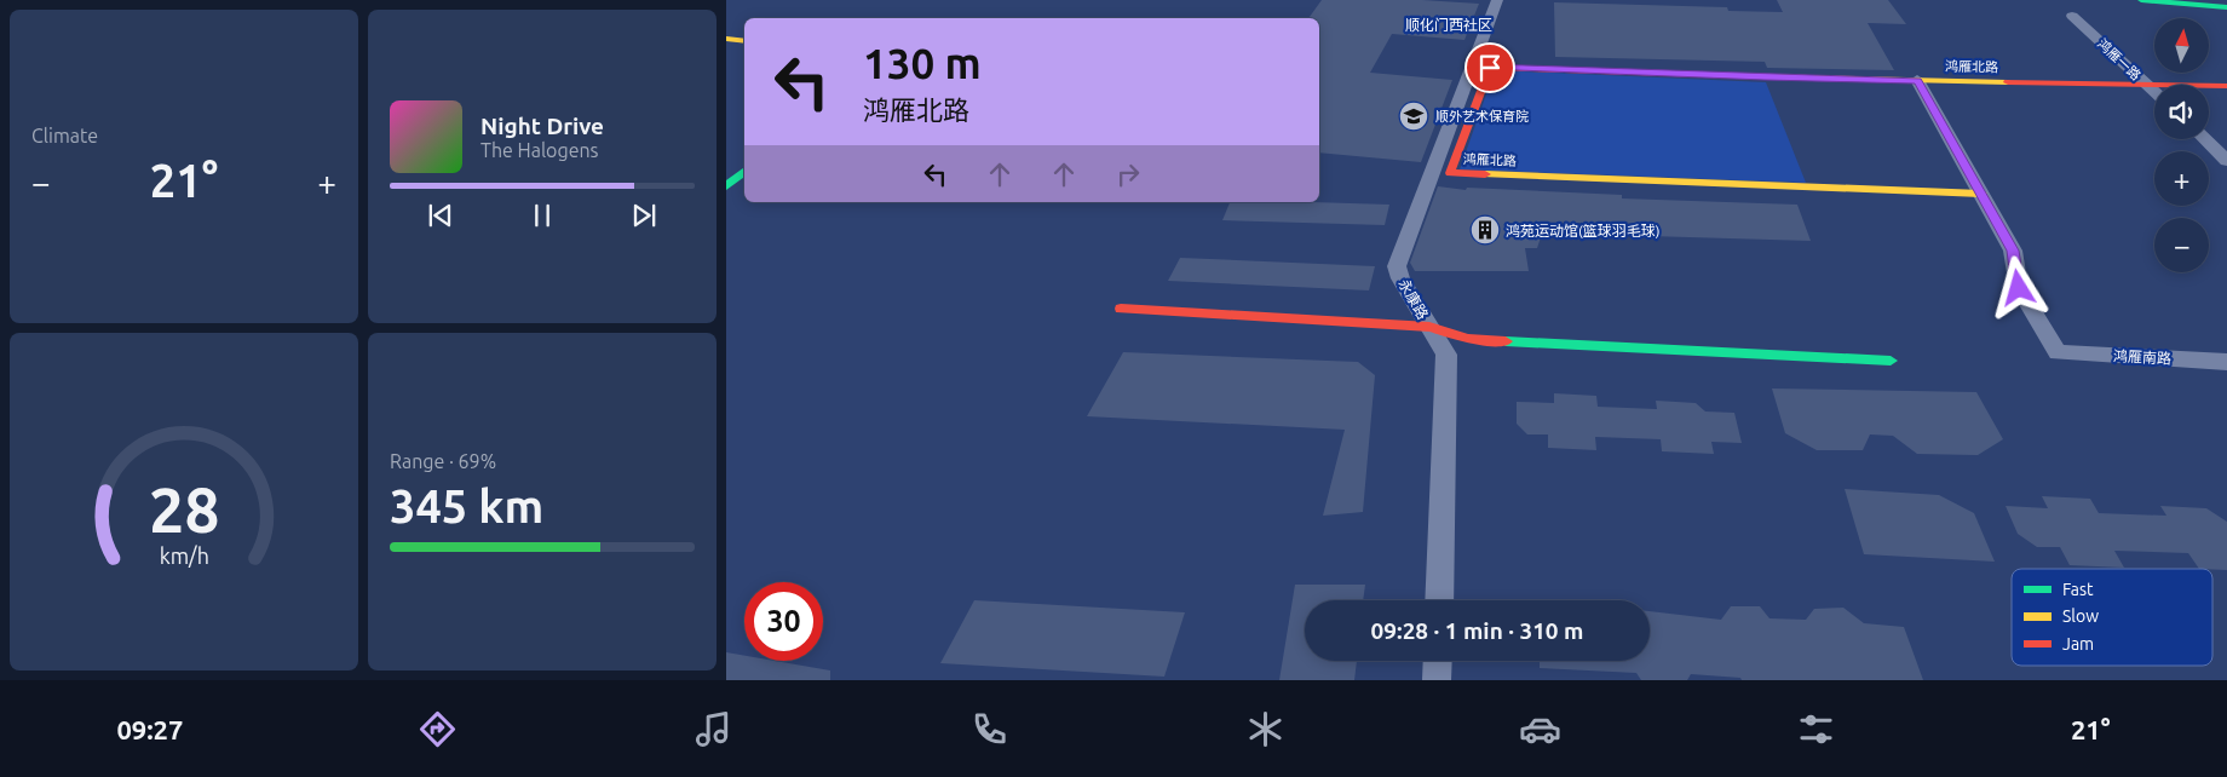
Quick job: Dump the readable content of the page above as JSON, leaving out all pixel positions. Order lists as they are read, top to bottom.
{
  "streets": {
    "street": [
      "鸿雁一路",
      "鸿雁北路",
      "永康路",
      "鸿雁南路"
    ]
  },
  "crossings": [
    ["鸿雁一路", "鸿雁北路"],
    ["鸿雁北路", "鸿雁南路"]
  ],
  "districts": ["顺化门西社区"],
  "places": {
    "school or university": ["顺外艺术保育院"],
    "building": ["鸿苑运动馆(篮球羽毛球)"]
  },
  "legend": ["Fast", "Slow", "Jam"],
  "north": "top",
  "page": {
    "tile": [
      "Climate",
      ["Range · 69%", "345 km"]
    ],
    "map_buttons": ["+", "−"],
    "turn": ["130 m", "鸿雁北路"],
    "song": ["Night Drive", "The Halogens"],
    "heat": ["−", "21°", "+"],
    "limit": "30",
    "trip": "09:28 · 1 min · 310 m",
    "tabs": ["09:27", "21°"],
    "gauge": ["28", "km/h"]
  }
}
